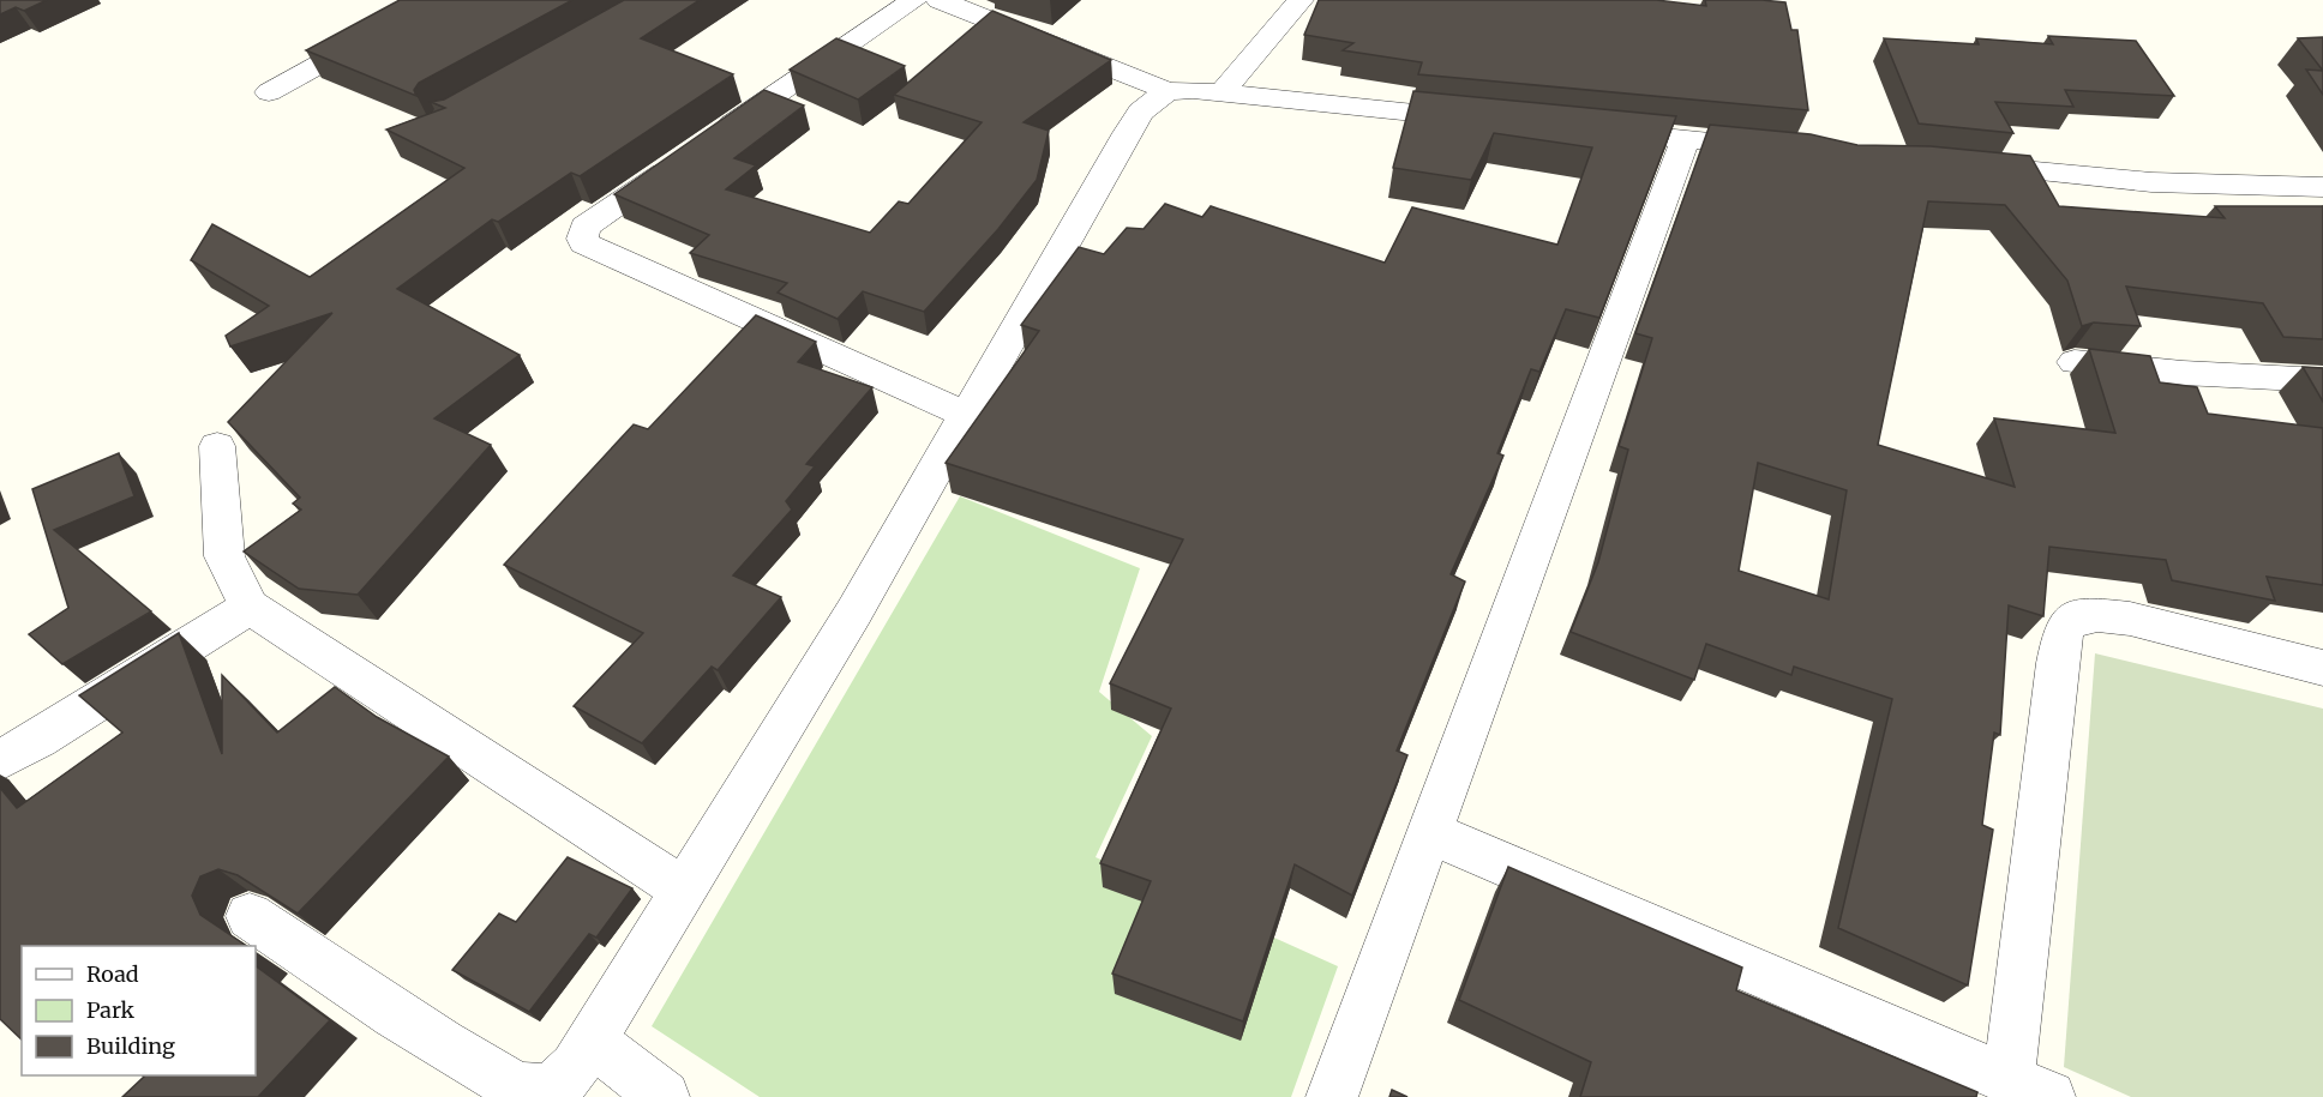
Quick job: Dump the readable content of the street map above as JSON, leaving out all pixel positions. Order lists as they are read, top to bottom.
{
  "legend": ["Road", "Park", "Building"]
}
